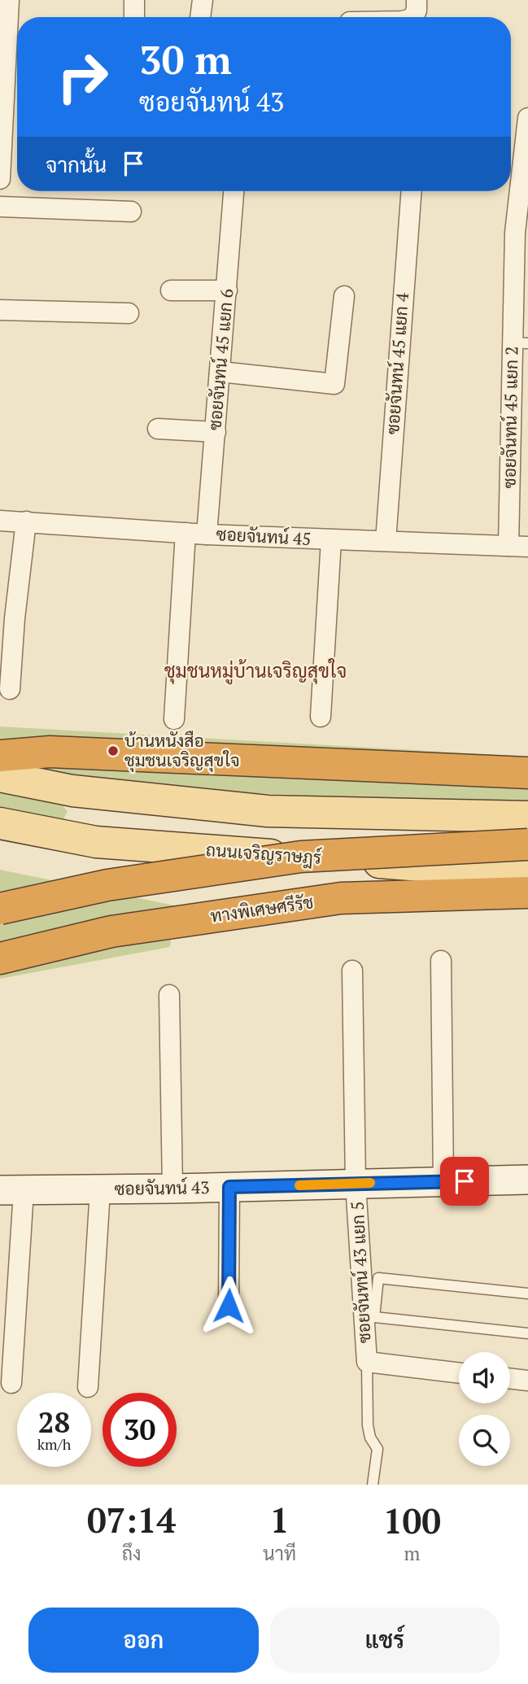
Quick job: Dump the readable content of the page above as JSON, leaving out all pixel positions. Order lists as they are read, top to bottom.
{
  "streets": {
    "highway": ["ทางพิเศษศรีรัช"],
    "main road": ["ถนนเจริญราษฎร์"],
    "street": [
      "ซอยจันทน์ 45 แยก 6",
      "ซอยจันทน์ 45 แยก 4",
      "ซอยจันทน์ 45 แยก 2",
      "ซอยจันทน์ 45",
      "ซอยจันทน์ 43",
      "ซอยจันทน์ 43 แยก 5"
    ]
  },
  "crossings": [
    ["ซอยจันทน์ 45 แยก 6", "ซอยจันทน์ 45"],
    ["ซอยจันทน์ 45 แยก 4", "ซอยจันทน์ 45"],
    ["ซอยจันทน์ 45 แยก 2", "ซอยจันทน์ 45"],
    ["ซอยจันทน์ 43", "ซอยจันทน์ 43 แยก 5"]
  ],
  "districts": ["ชุมชนหมู่บ้านเจริญสุขใจ"],
  "places": ["บ้านหนังสือ ชุมชนเจริญสุขใจ"],
  "page": {
    "turn": ["30 m", "ซอยจันทน์ 43"],
    "then": "จากนั้น",
    "speed": "28 km/h",
    "limit": "30",
    "eta": [
      "07:14",
      "ถึง",
      "1",
      "นาที",
      "100",
      "m"
    ],
    "buttons": ["ออก", "แชร์"]
  }
}
